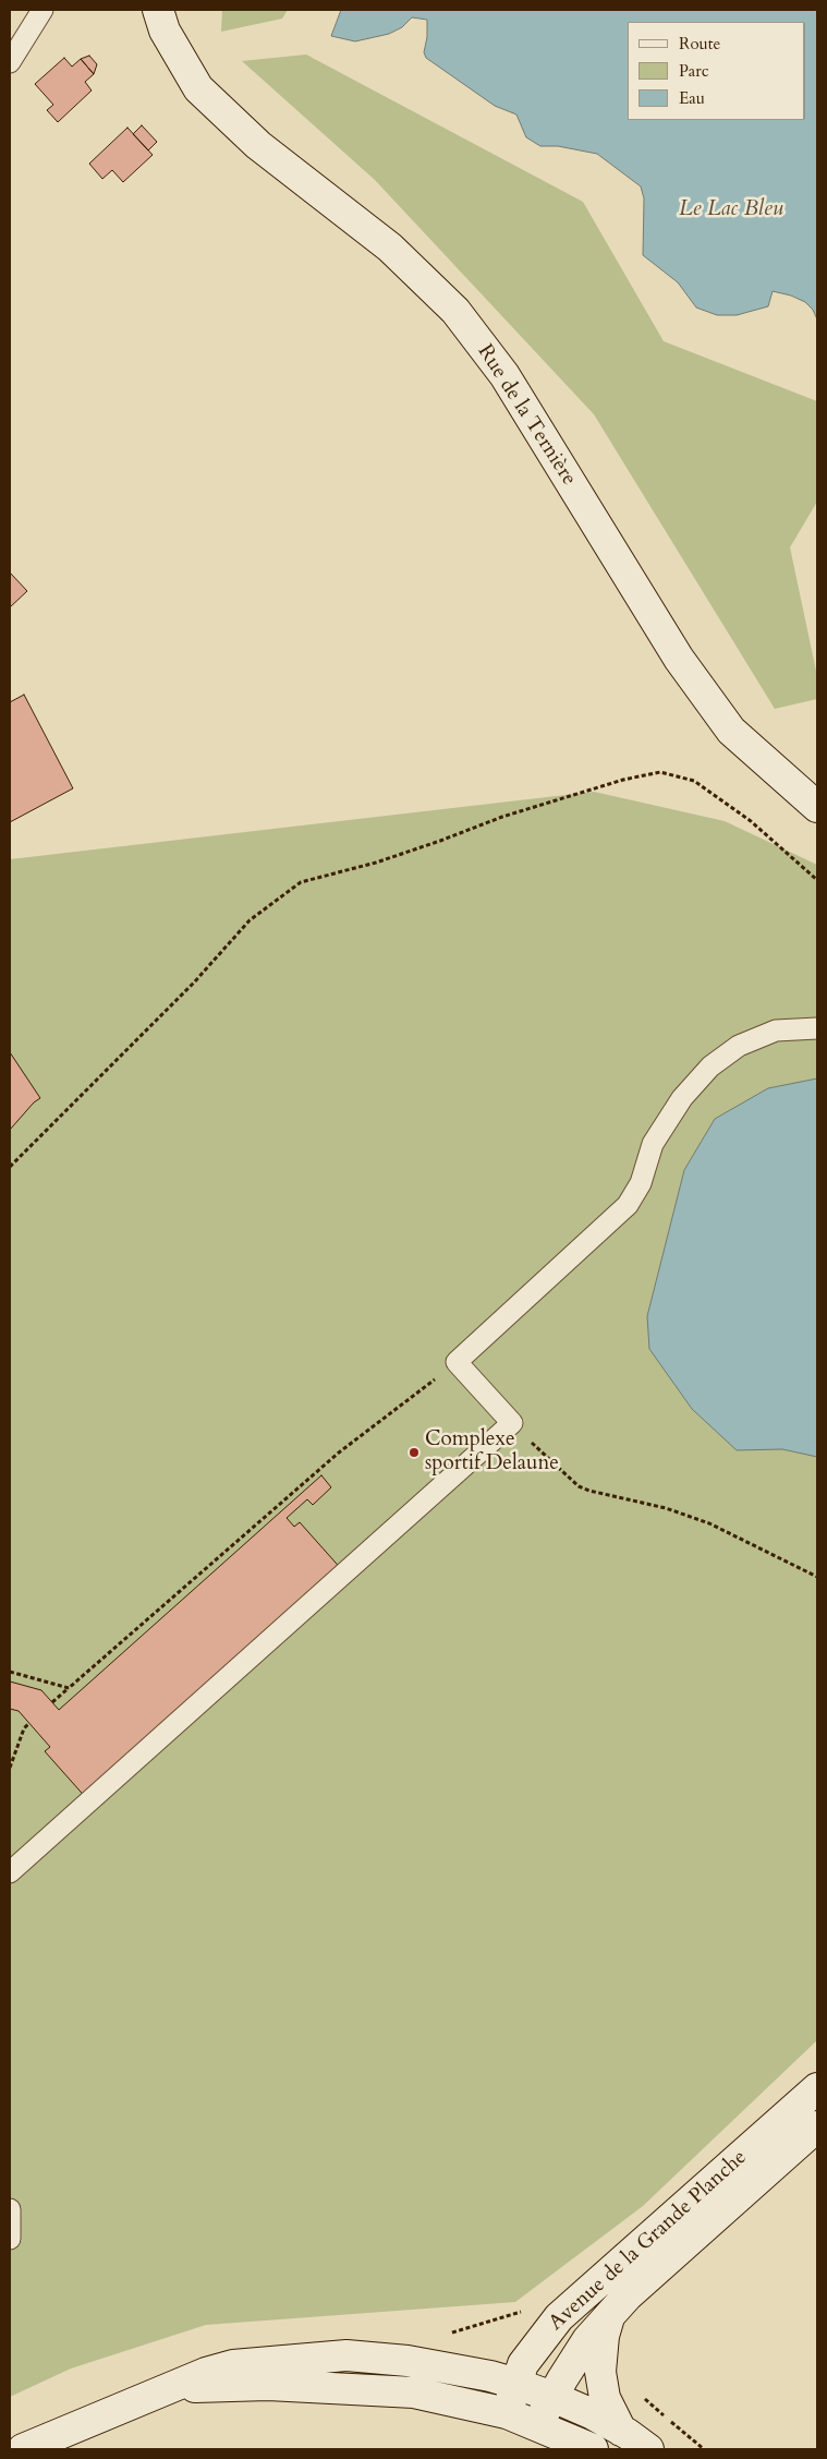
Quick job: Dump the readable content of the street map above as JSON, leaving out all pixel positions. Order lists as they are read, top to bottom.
{
  "streets": {
    "street": ["Rue de la Ternière", "Avenue de la Grande Planche"]
  },
  "water": ["Le Lac Bleu"],
  "places": ["Complexe sportif Delaune"],
  "legend": ["Route", "Parc", "Eau"]
}
